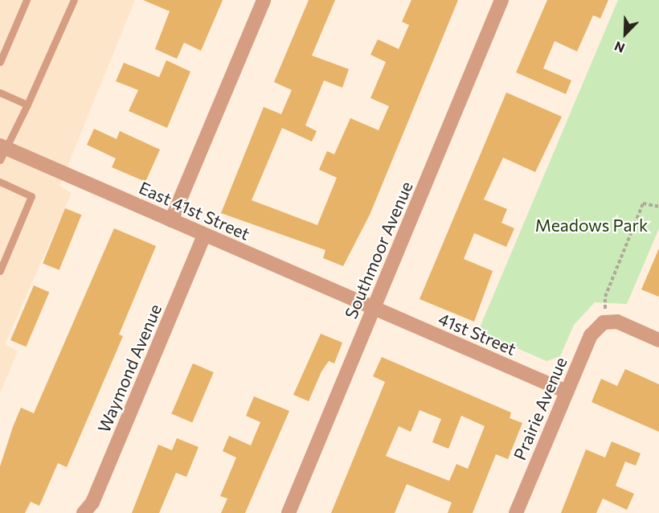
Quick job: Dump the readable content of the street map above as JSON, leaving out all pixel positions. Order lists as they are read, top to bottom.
{
  "streets": {
    "street": [
      "East 41st Street",
      "Southmoor Avenue",
      "41st Street",
      "Waymond Avenue",
      "Prairie Avenue"
    ]
  },
  "crossings": [
    ["East 41st Street", "Southmoor Avenue"],
    ["East 41st Street", "41st Street"],
    ["East 41st Street", "Waymond Avenue"],
    ["Southmoor Avenue", "41st Street"],
    ["41st Street", "Prairie Avenue"]
  ],
  "parks": ["Meadows Park"],
  "north": "bottom left"
}
